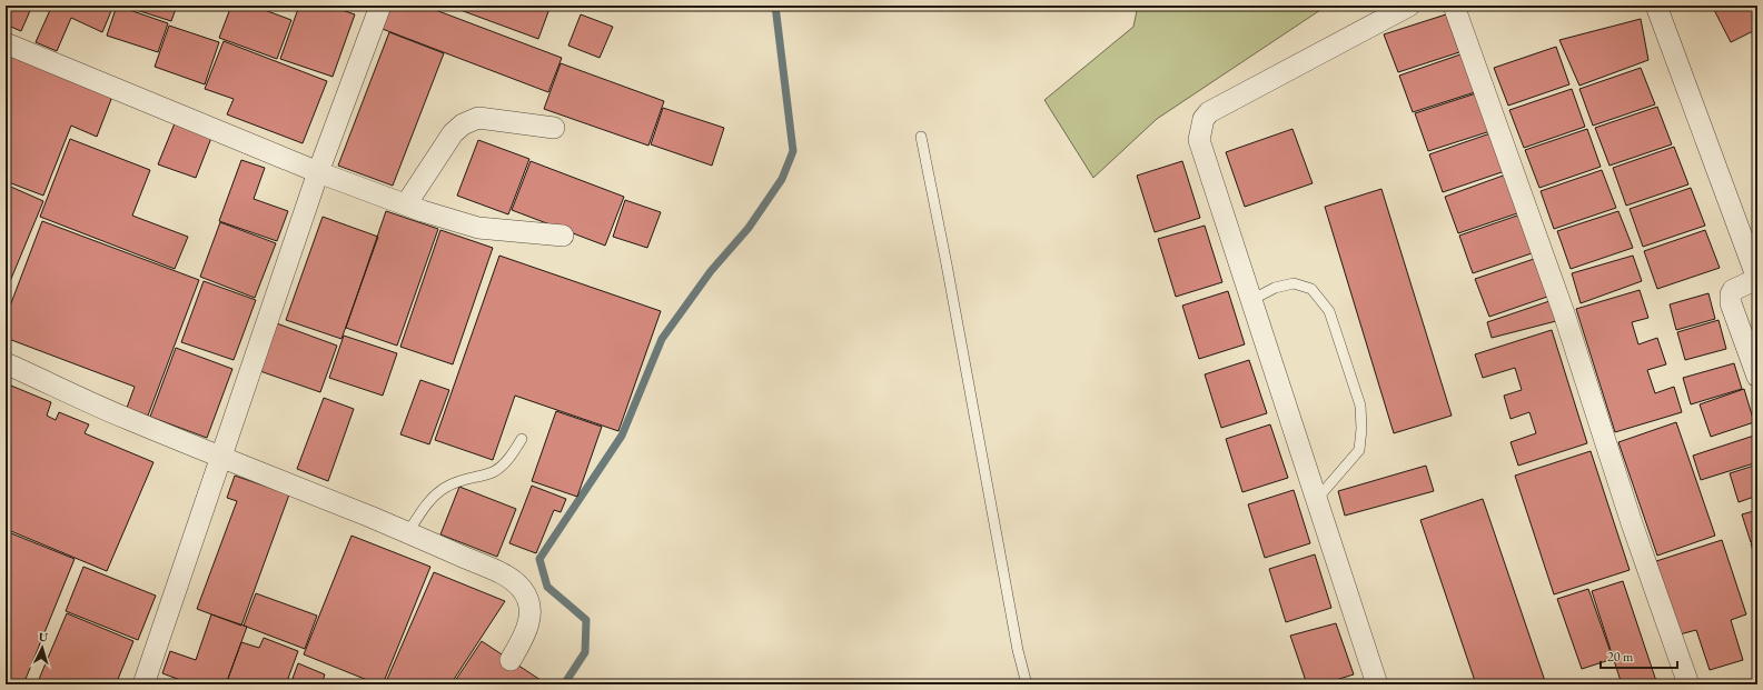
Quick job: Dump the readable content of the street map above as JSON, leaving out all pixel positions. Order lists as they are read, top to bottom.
{
  "scale_bar": "20 m",
  "north": "top"
}
